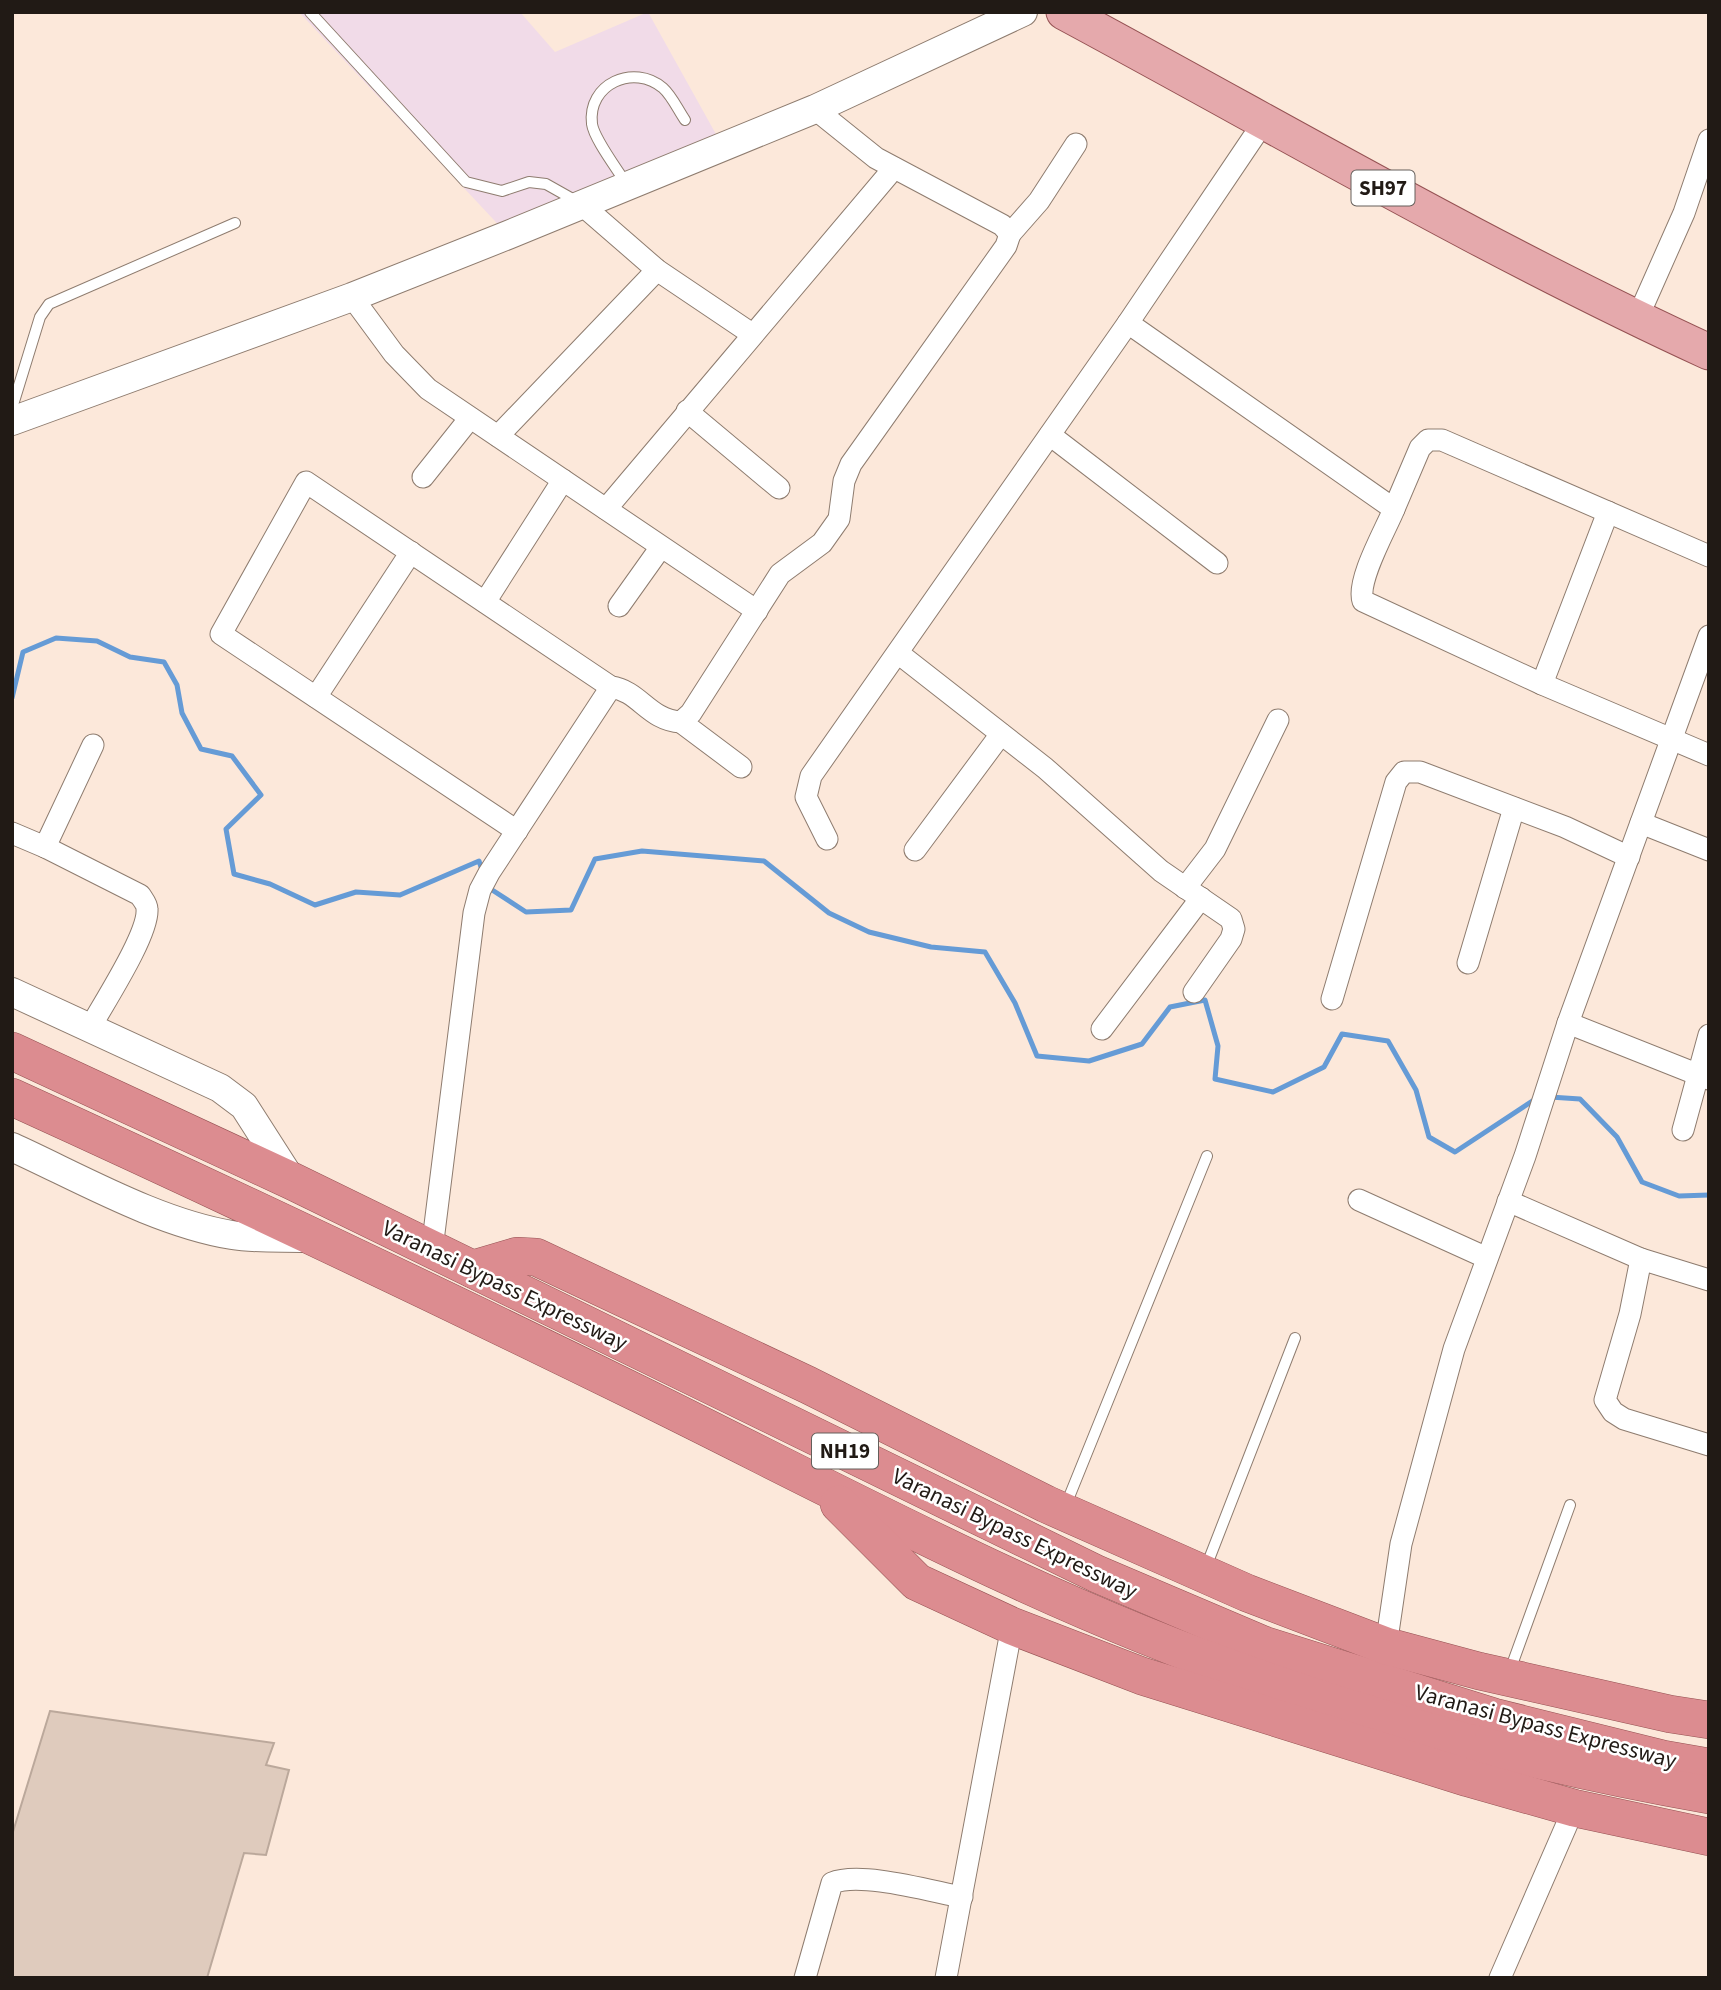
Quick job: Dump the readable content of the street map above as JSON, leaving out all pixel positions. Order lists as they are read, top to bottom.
{
  "streets": {
    "highway": ["Varanasi Bypass Expressway", "NH19"],
    "main road": ["SH97"]
  }
}
